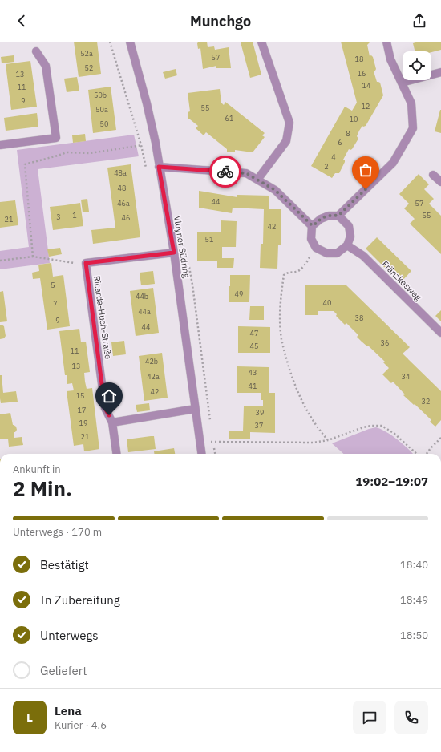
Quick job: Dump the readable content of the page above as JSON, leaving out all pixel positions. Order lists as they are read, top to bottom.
{
  "streets": {
    "street": ["Vluyner Südring", "Fränzkesweg", "Ricarda-Huch-Straße"]
  },
  "house_numbers": [
    "52a",
    "57",
    "18",
    "52",
    "16",
    "13",
    "14",
    "11",
    "50b",
    "9",
    "12",
    "55",
    "50a",
    "61",
    "10",
    "50",
    "8",
    "6",
    "4",
    "2",
    "48a",
    "48",
    "44",
    "46a",
    "57",
    "1",
    "55",
    "3",
    "46",
    "21",
    "42",
    "51",
    "5",
    "49",
    "44b",
    "40",
    "7",
    "44a",
    "38",
    "9",
    "44",
    "47",
    "36",
    "45",
    "11",
    "42b",
    "13",
    "43",
    "42a",
    "34",
    "41",
    "42",
    "15",
    "32",
    "17",
    "39",
    "19",
    "37",
    "21"
  ],
  "page": {
    "header": "Munchgo",
    "heading": ["2 Min.", "Ankunft in", "19:02–19:07"],
    "panel": ["Lena", "Kurier · 4.6"],
    "bar": "Unterwegs · 170 m",
    "list": [
      ["Bestätigt", "18:40"],
      ["In Zubereitung", "18:49"],
      ["Unterwegs", "18:50"],
      "Geliefert"
    ],
    "round": "L"
  }
}
